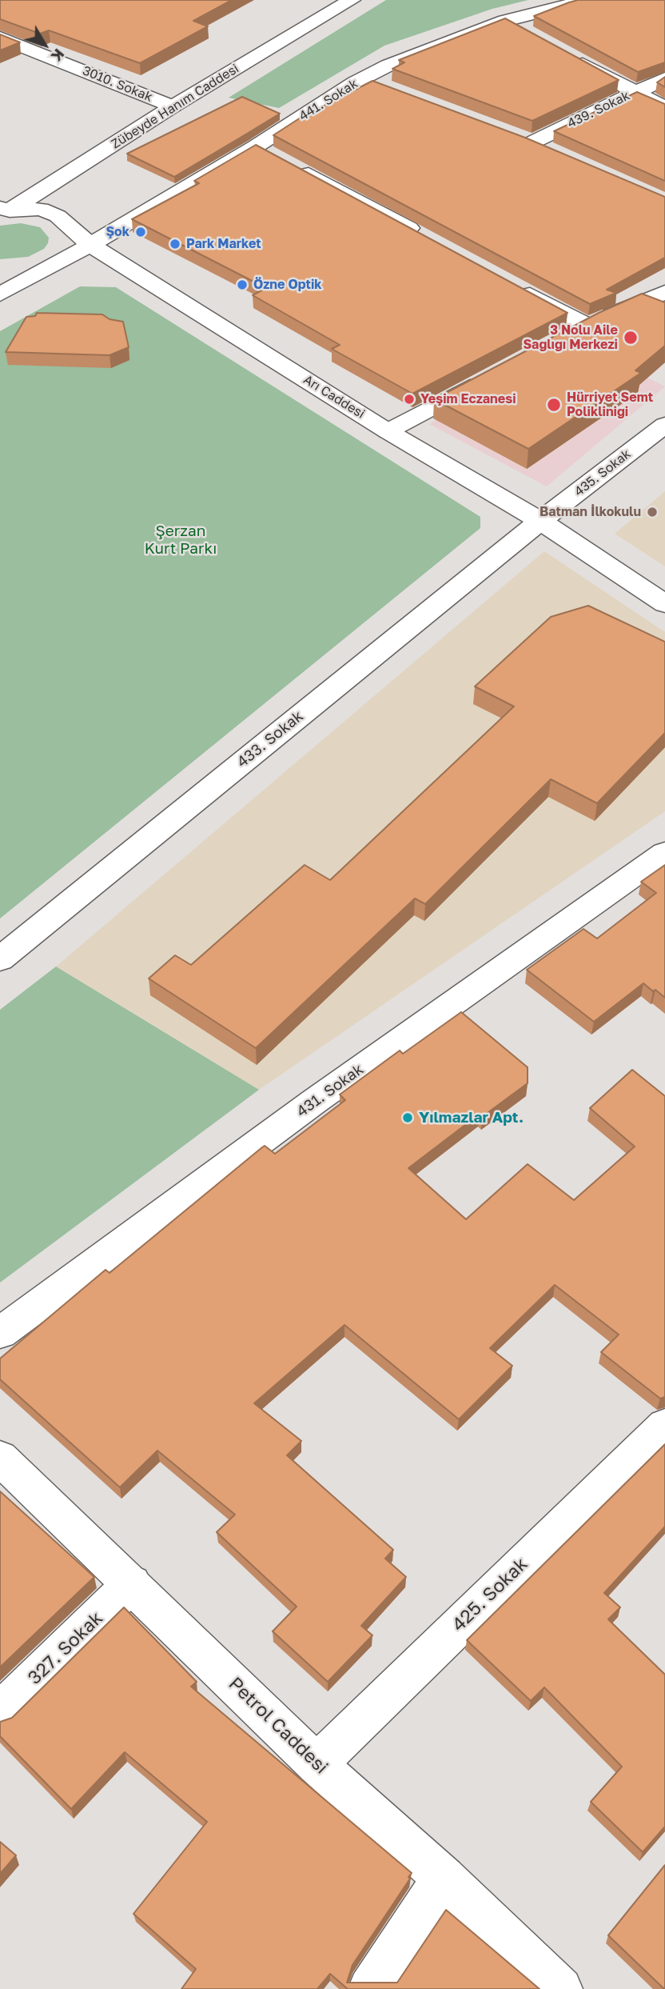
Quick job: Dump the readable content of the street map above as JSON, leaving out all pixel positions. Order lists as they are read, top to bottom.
{
  "streets": {
    "street": [
      "3010. Sokak",
      "441. Sokak",
      "Zübeyde Hanım Caddesi",
      "439. Sokak",
      "Arı Caddesi",
      "435. Sokak",
      "433. Sokak",
      "431. Sokak",
      "425. Sokak",
      "327. Sokak",
      "Petrol Caddesi"
    ]
  },
  "crossings": [
    ["3010. Sokak", "Zübeyde Hanım Caddesi"],
    ["441. Sokak", "Arı Caddesi"],
    ["Zübeyde Hanım Caddesi", "Arı Caddesi"],
    ["Arı Caddesi", "435. Sokak"],
    ["Arı Caddesi", "433. Sokak"],
    ["435. Sokak", "433. Sokak"],
    ["425. Sokak", "Petrol Caddesi"],
    ["327. Sokak", "Petrol Caddesi"]
  ],
  "parks": ["Şerzan Kurt Parkı"],
  "places": [
    "Şok",
    "Park Market",
    "Özne Optik",
    "3 Nolu Aile Sağlığı Merkezi",
    "Yeşim Eczanesi",
    "Hürriyet Semt Polikliniği",
    "Batman İlkokulu",
    "Yılmazlar Apt."
  ],
  "north": "bottom right"
}
